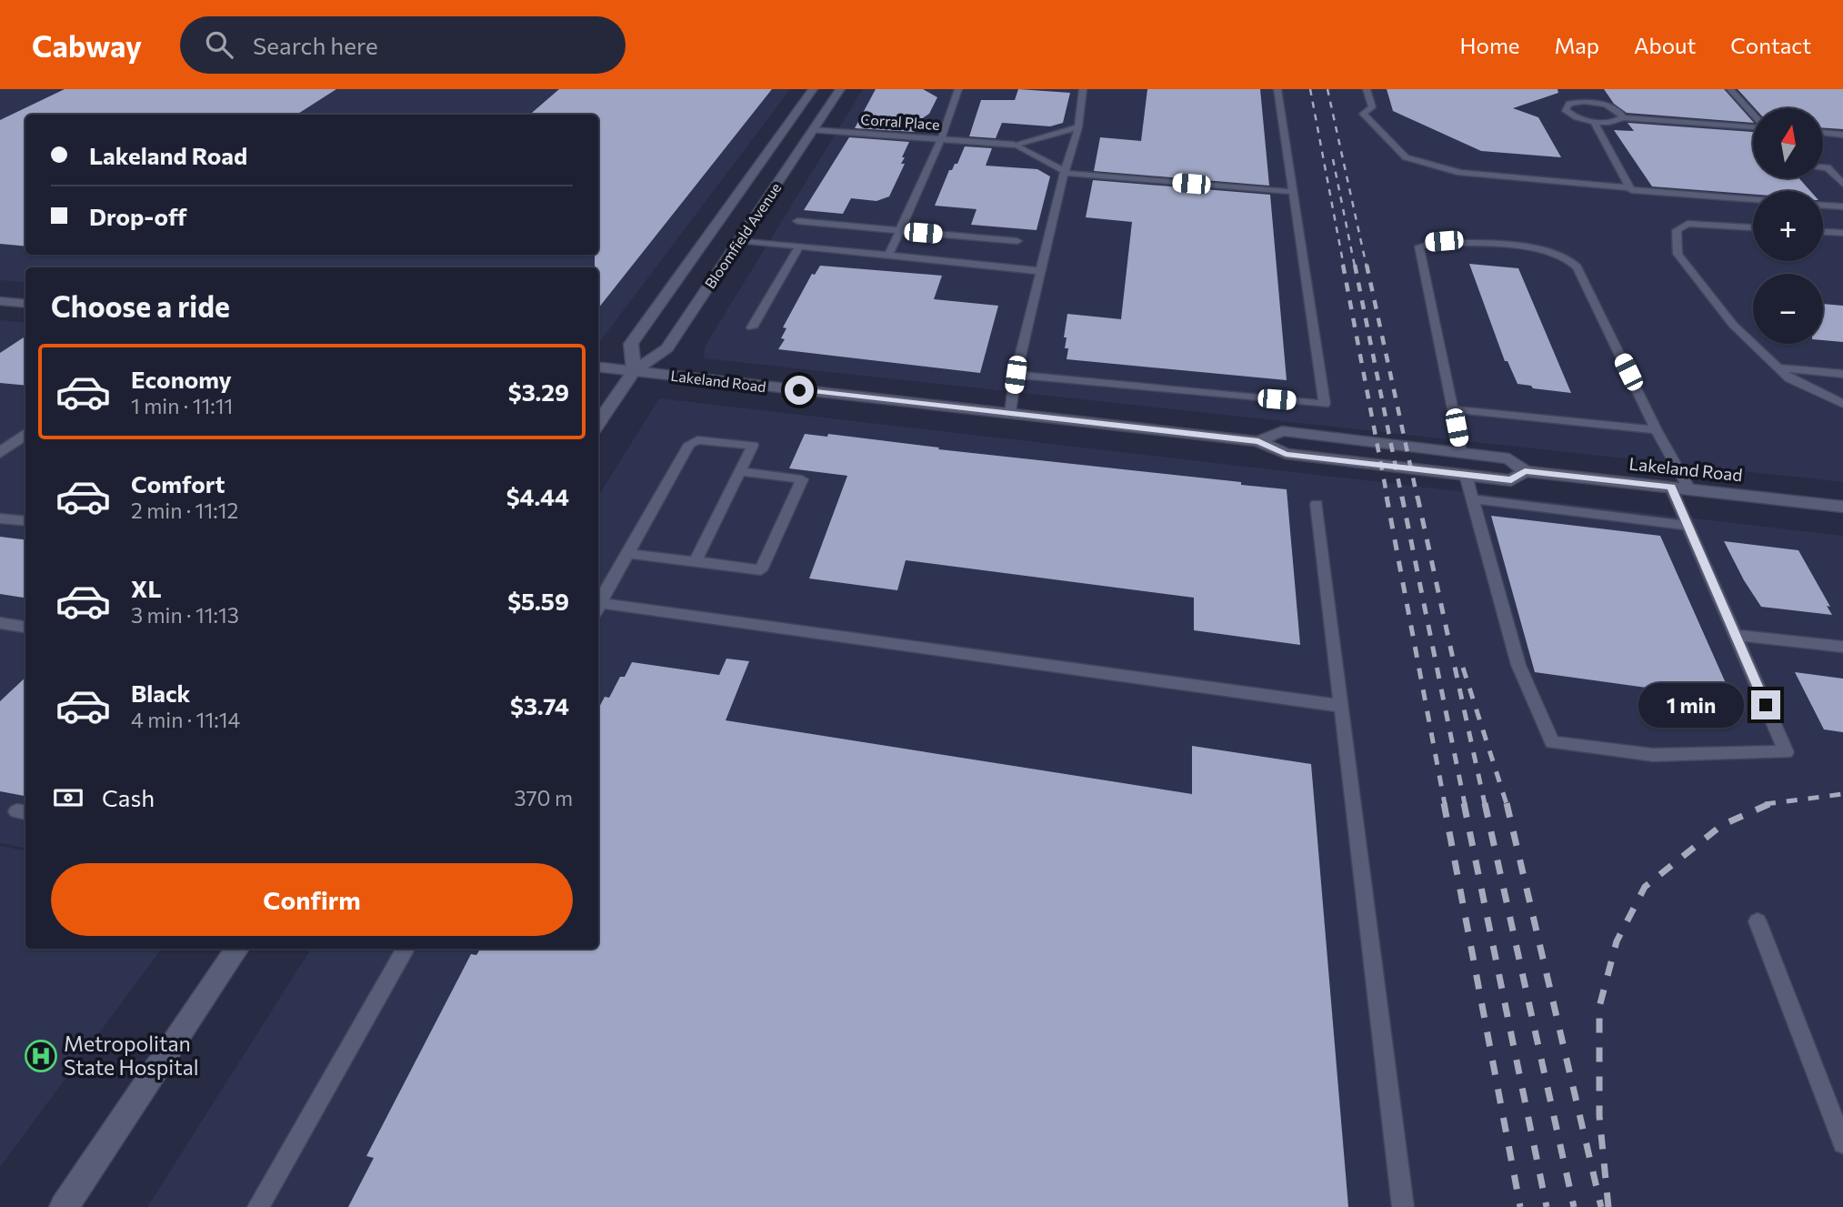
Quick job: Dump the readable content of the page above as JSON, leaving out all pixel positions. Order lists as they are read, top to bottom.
{
  "streets": {
    "main road": ["Corral Place", "Bloomfield Avenue", "Lakeland Road"]
  },
  "crossings": [
    ["Corral Place", "Bloomfield Avenue"],
    ["Bloomfield Avenue", "Lakeland Road"]
  ],
  "places": {
    "hospital": ["Metropolitan State Hospital"]
  },
  "north": "top",
  "page": {
    "header": "Cabway",
    "search": "Search here",
    "nav": [
      "Home",
      "Map",
      "About",
      "Contact"
    ],
    "map_buttons": ["+", "−"],
    "banner": ["Lakeland Road", "Drop-off"],
    "heading": "Choose a ride",
    "list": [
      {
        "name": "Economy",
        "note": "1 min · 11:11",
        "value": "$3.29"
      },
      {
        "name": "Comfort",
        "note": "2 min · 11:12",
        "value": "$4.44"
      },
      {
        "name": "XL",
        "note": "3 min · 11:13",
        "value": "$5.59"
      },
      {
        "name": "Black",
        "note": "4 min · 11:14",
        "value": "$3.74"
      }
    ],
    "bubble": "1 min",
    "pay": ["Cash", "370 m"],
    "buttons": "Confirm"
  }
}
